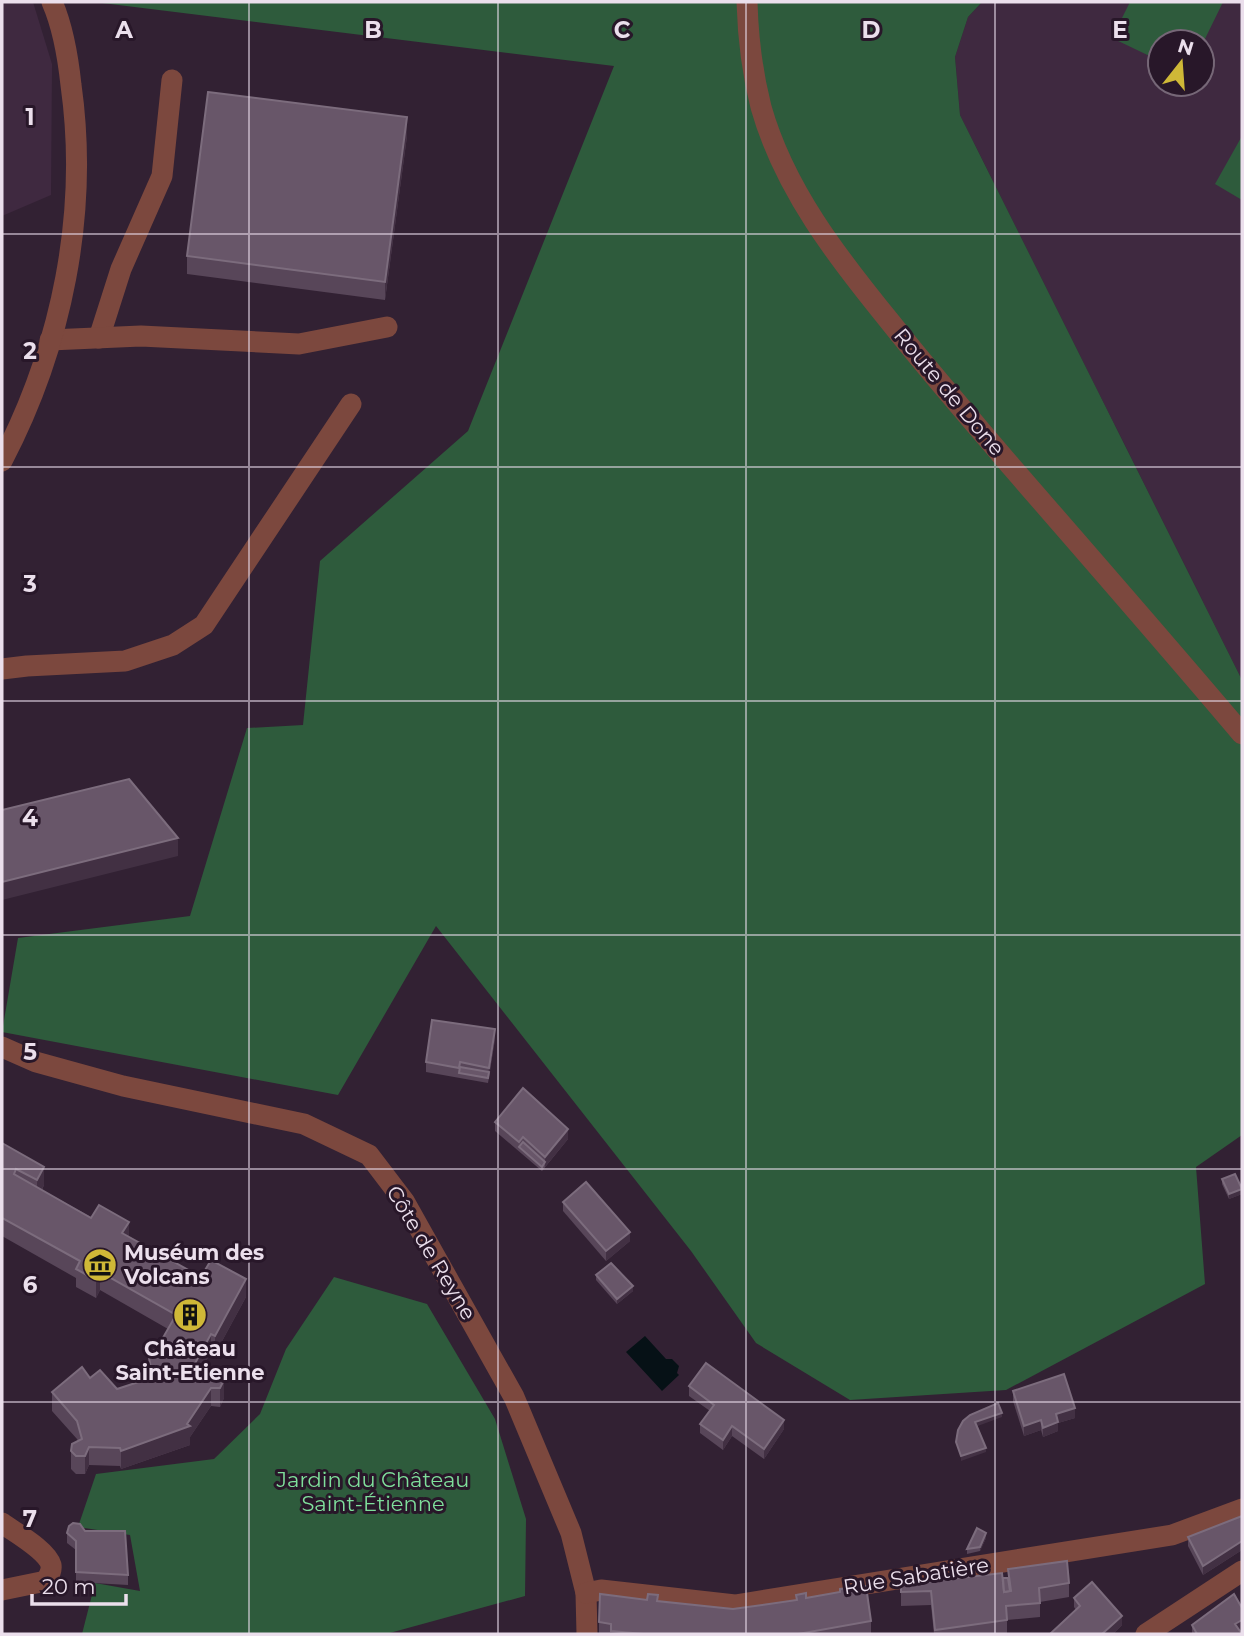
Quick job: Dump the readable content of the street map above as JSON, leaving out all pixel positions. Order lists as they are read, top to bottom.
{
  "streets": {
    "street": ["Route de Done", "Côte de Reyne", "Rue Sabatière"]
  },
  "crossings": [
    ["Côte de Reyne", "Rue Sabatière"]
  ],
  "parks": ["Jardin du Château Saint-Étienne"],
  "places": {
    "museum": ["Muséum des Volcans"],
    "building": ["Château Saint-Etienne"]
  },
  "scale_bar": "20 m",
  "north": "top",
  "grid": {
    "columns": [
      "A",
      "B",
      "C",
      "D",
      "E"
    ],
    "rows": [
      "1",
      "2",
      "3",
      "4",
      "5",
      "6",
      "7"
    ]
  }
}
